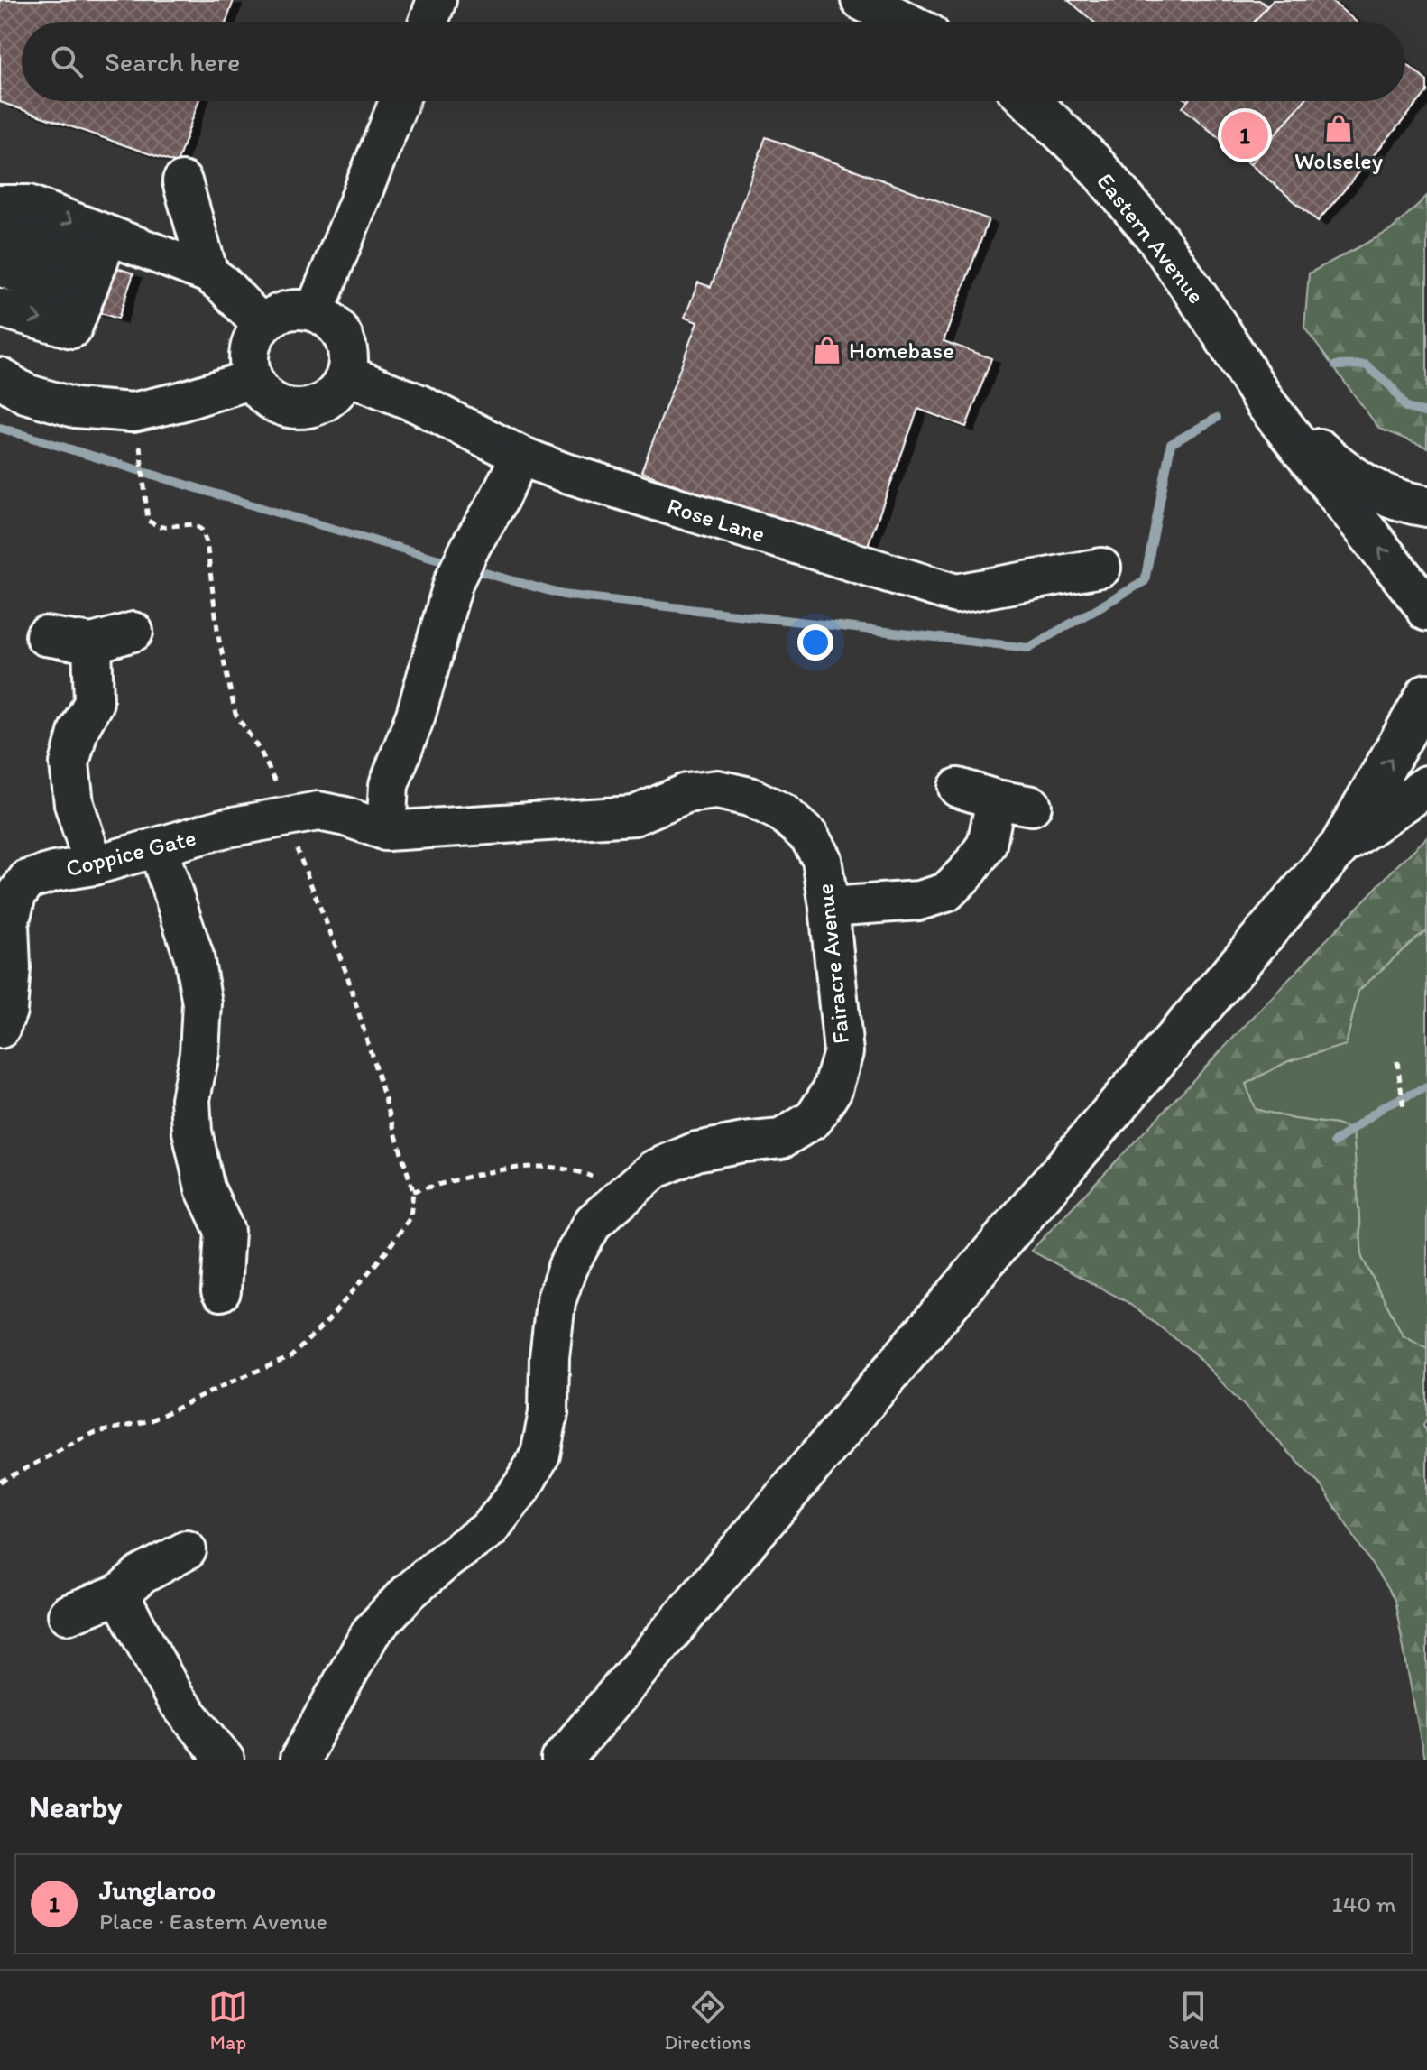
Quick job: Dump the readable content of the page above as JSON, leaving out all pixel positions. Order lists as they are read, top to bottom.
{
  "streets": {
    "main road": ["Eastern Avenue"],
    "street": ["Rose Lane", "Coppice Gate", "Fairacre Avenue"]
  },
  "crossings": [
    ["Coppice Gate", "Fairacre Avenue"]
  ],
  "places": {
    "shop": ["Wolseley", "Homebase"]
  },
  "page": {
    "search": "Search here",
    "pins": "1",
    "heading": "Nearby",
    "list": [
      {
        "mark": "1",
        "name": "Junglaroo",
        "note": "Place · Eastern Avenue",
        "value": "140 m"
      }
    ],
    "nav": ["Map", "Directions", "Saved"]
  }
}
